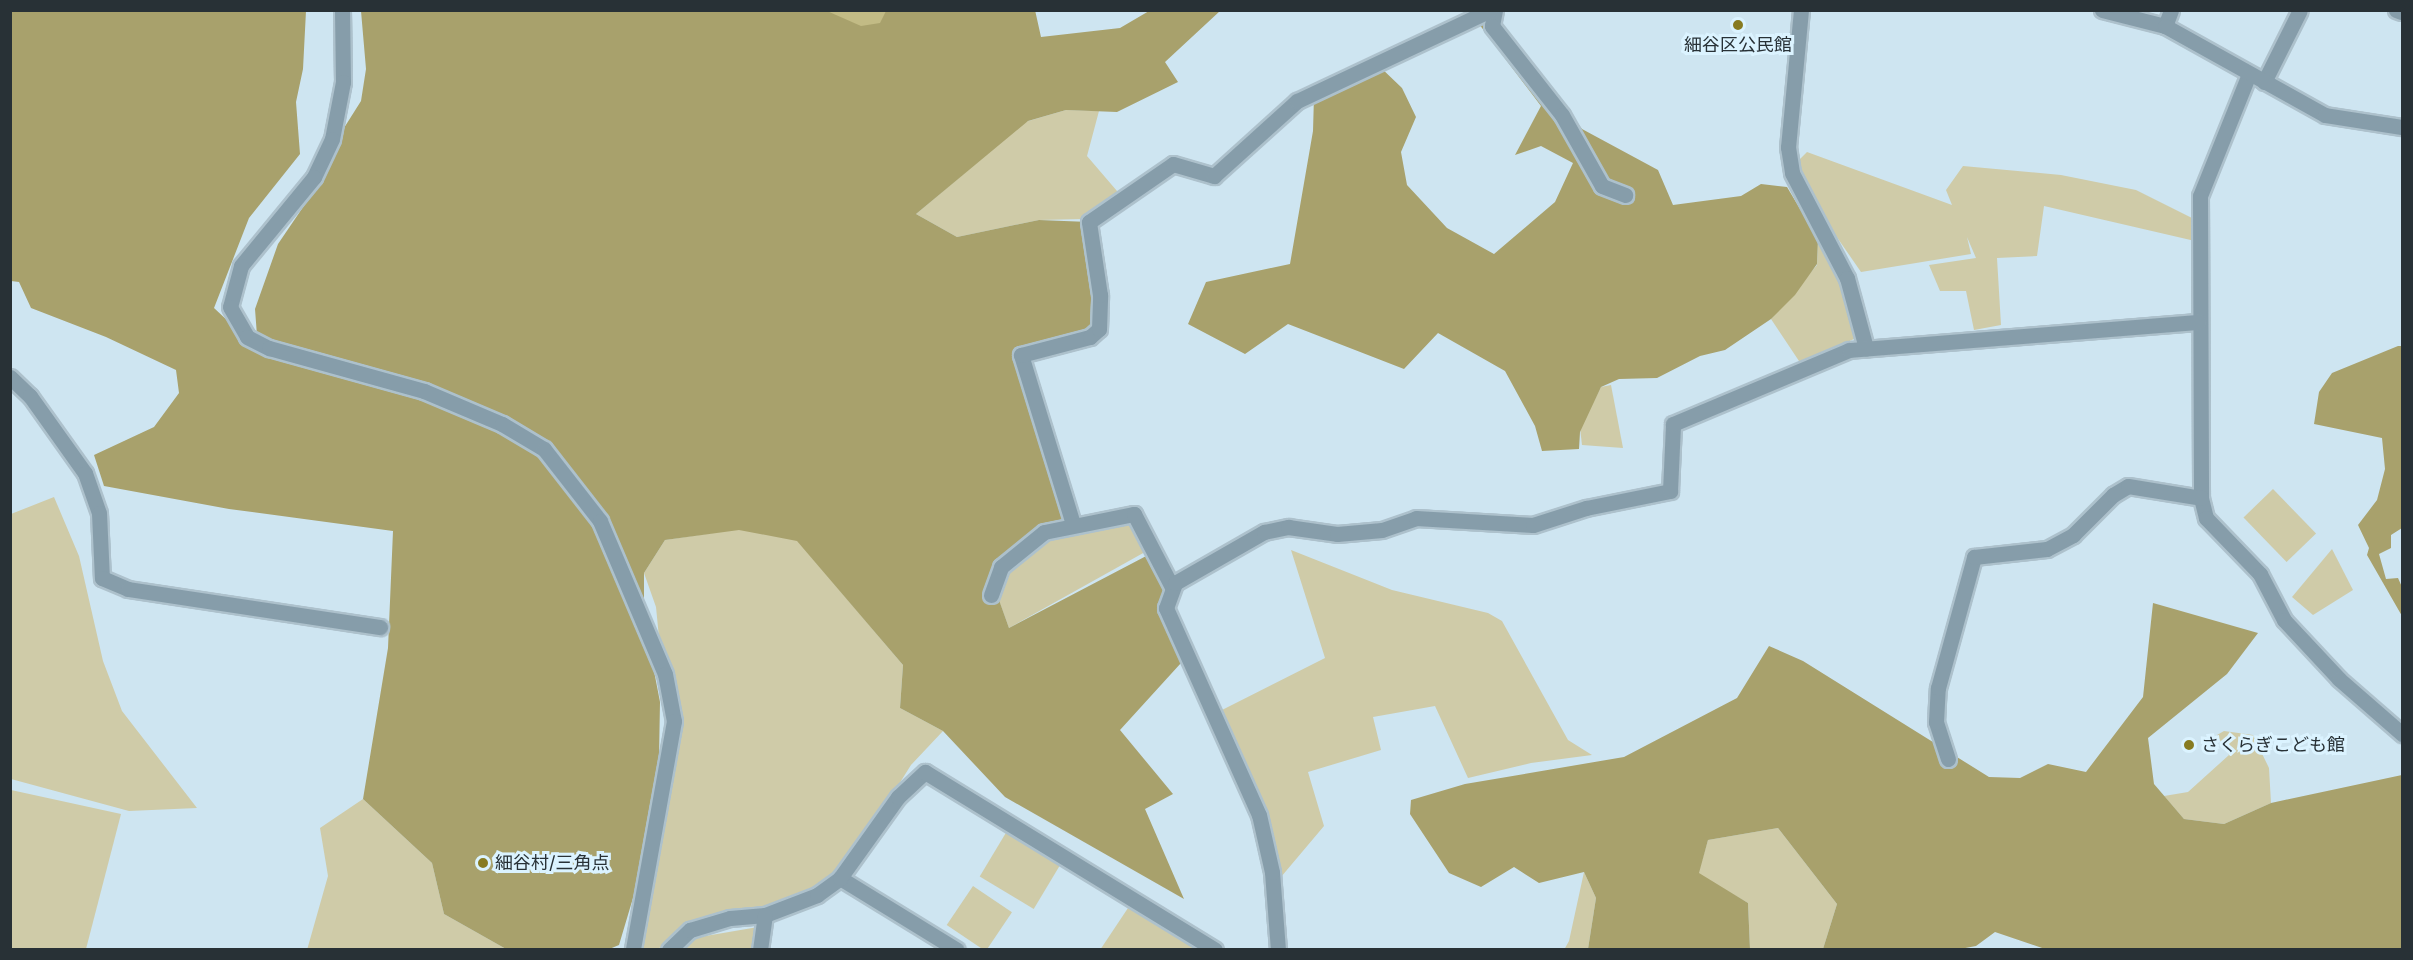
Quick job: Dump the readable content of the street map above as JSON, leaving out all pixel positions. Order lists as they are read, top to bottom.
{
  "places": ["細谷区公民館", "さくらぎこども館", "細谷村/三角点"]
}
